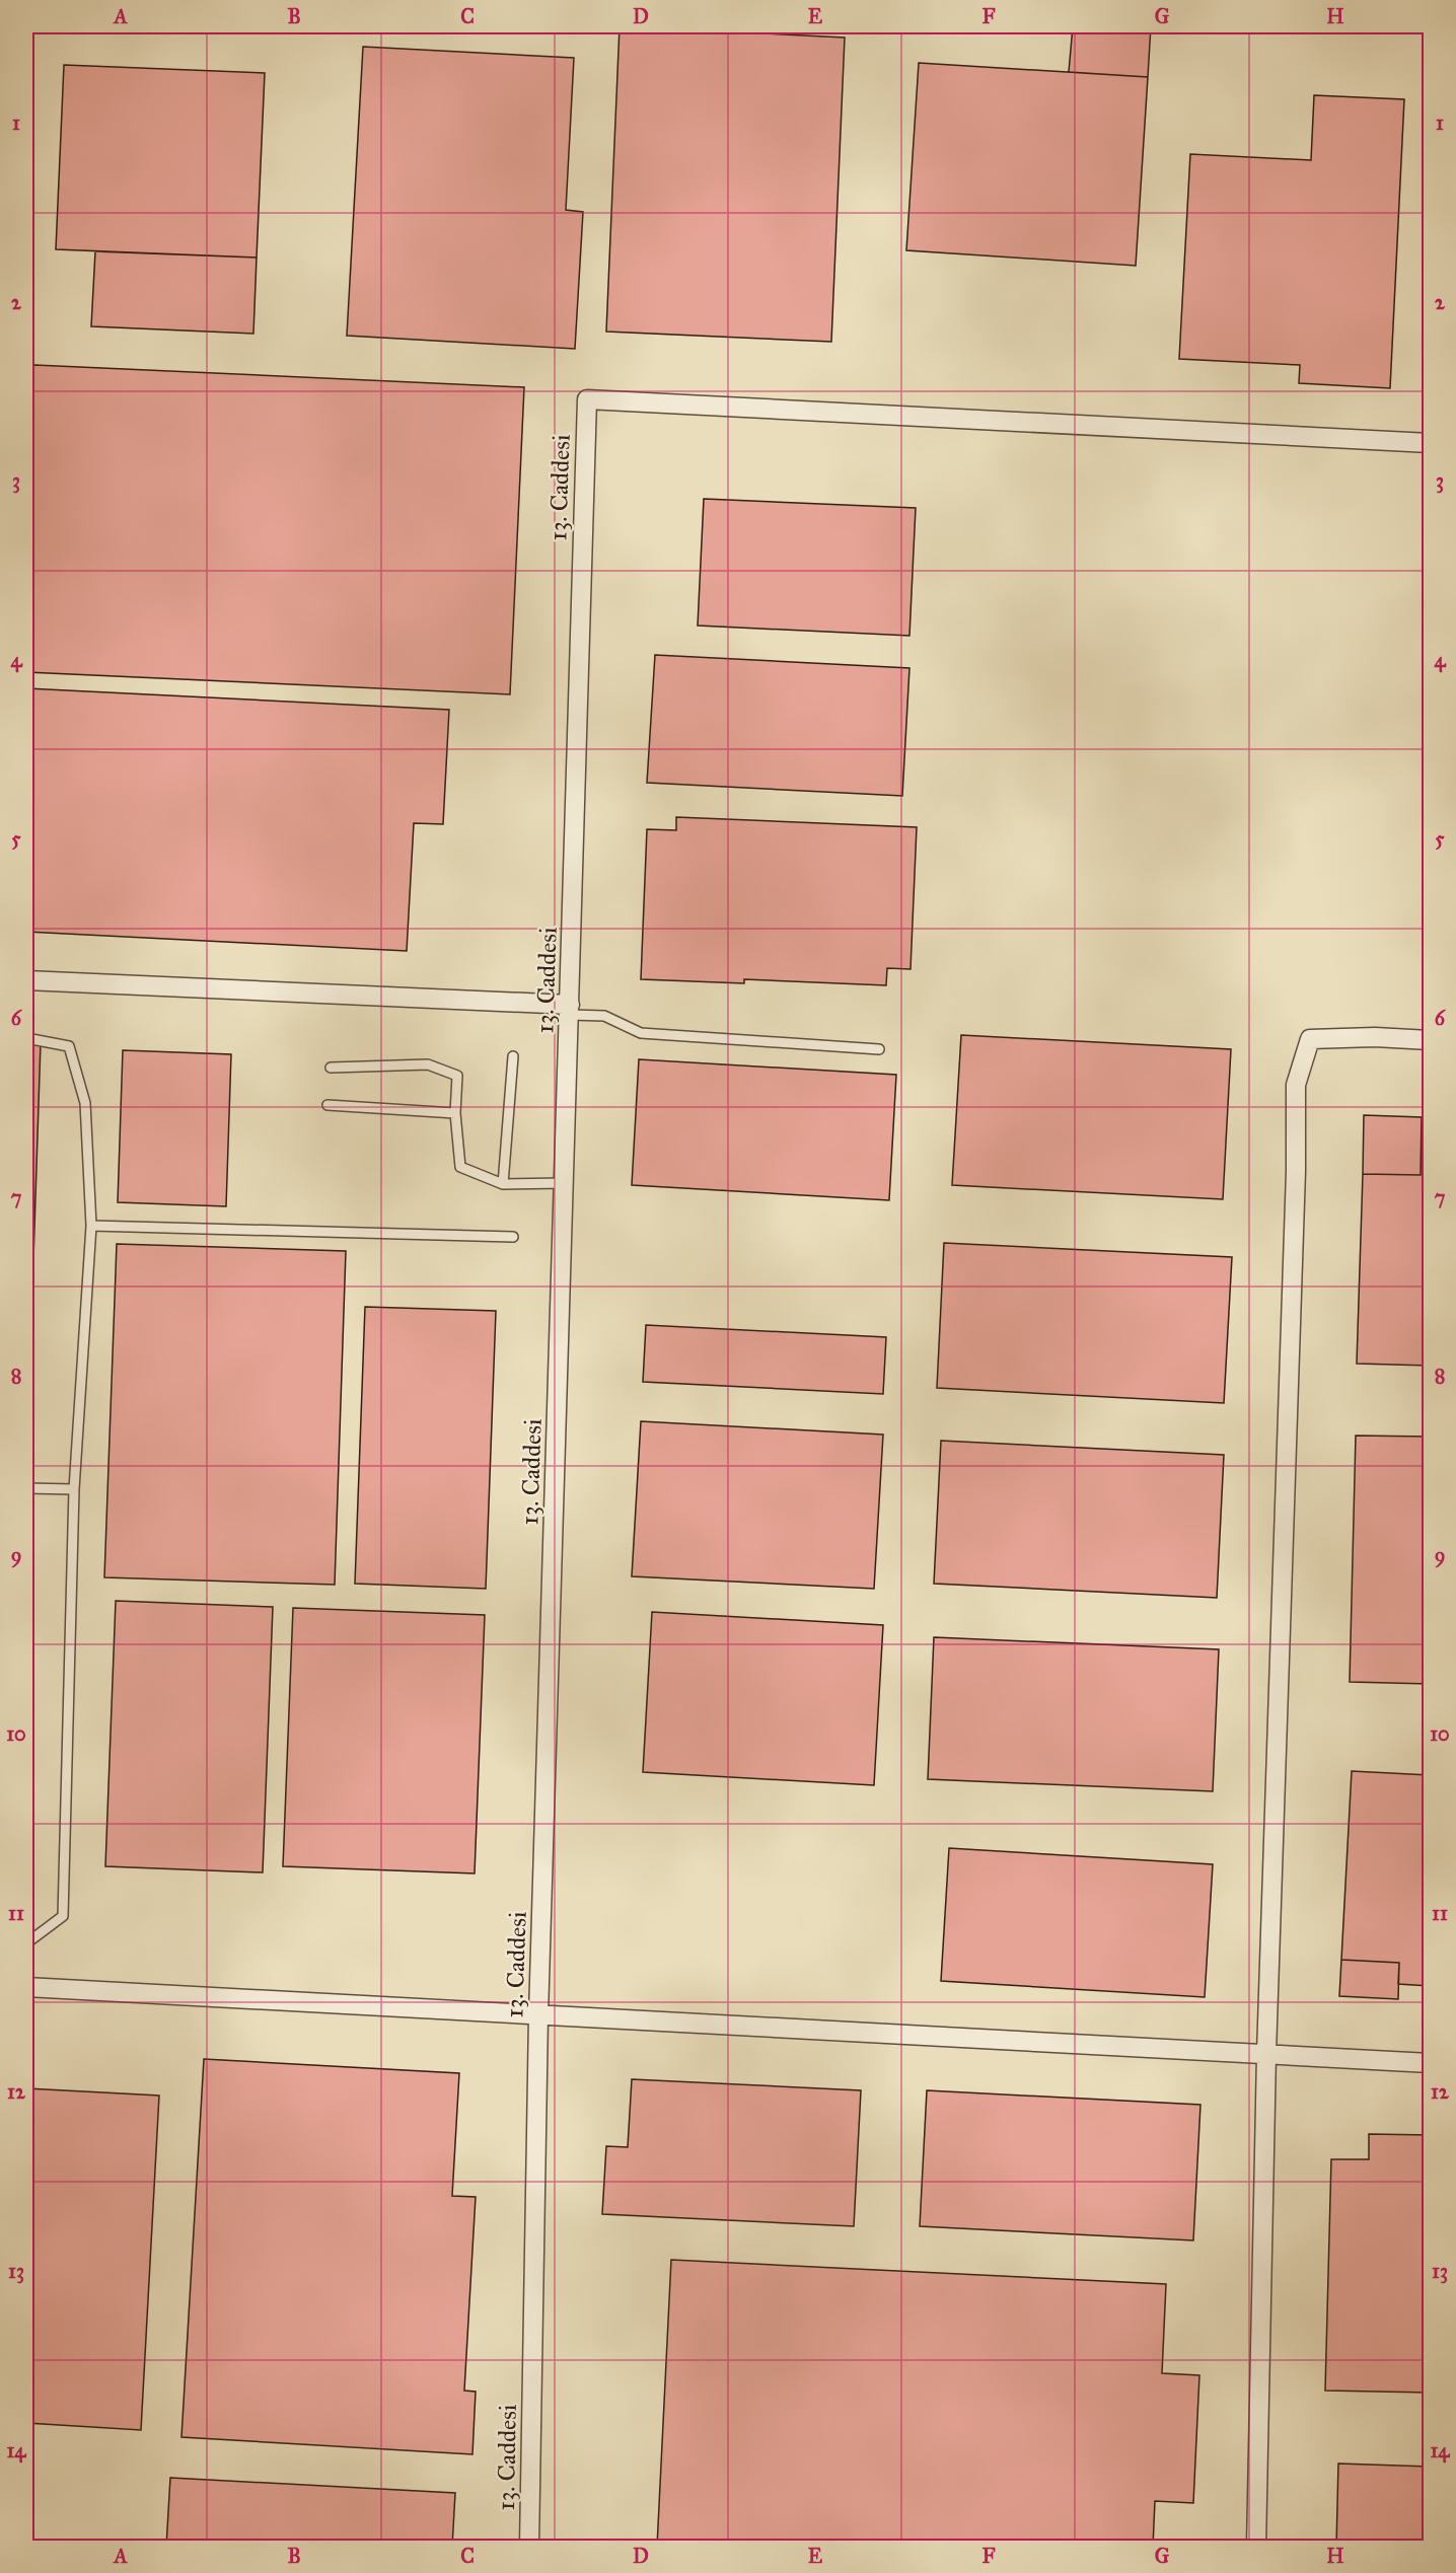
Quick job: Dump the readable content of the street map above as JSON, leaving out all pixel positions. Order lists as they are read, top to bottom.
{
  "streets": {
    "street": ["13. Caddesi"]
  },
  "grid": {
    "columns": [
      "A",
      "B",
      "C",
      "D",
      "E",
      "F",
      "G",
      "H"
    ],
    "rows": [
      "1",
      "2",
      "3",
      "4",
      "5",
      "6",
      "7",
      "8",
      "9",
      "10",
      "11",
      "12",
      "13",
      "14"
    ]
  }
}
